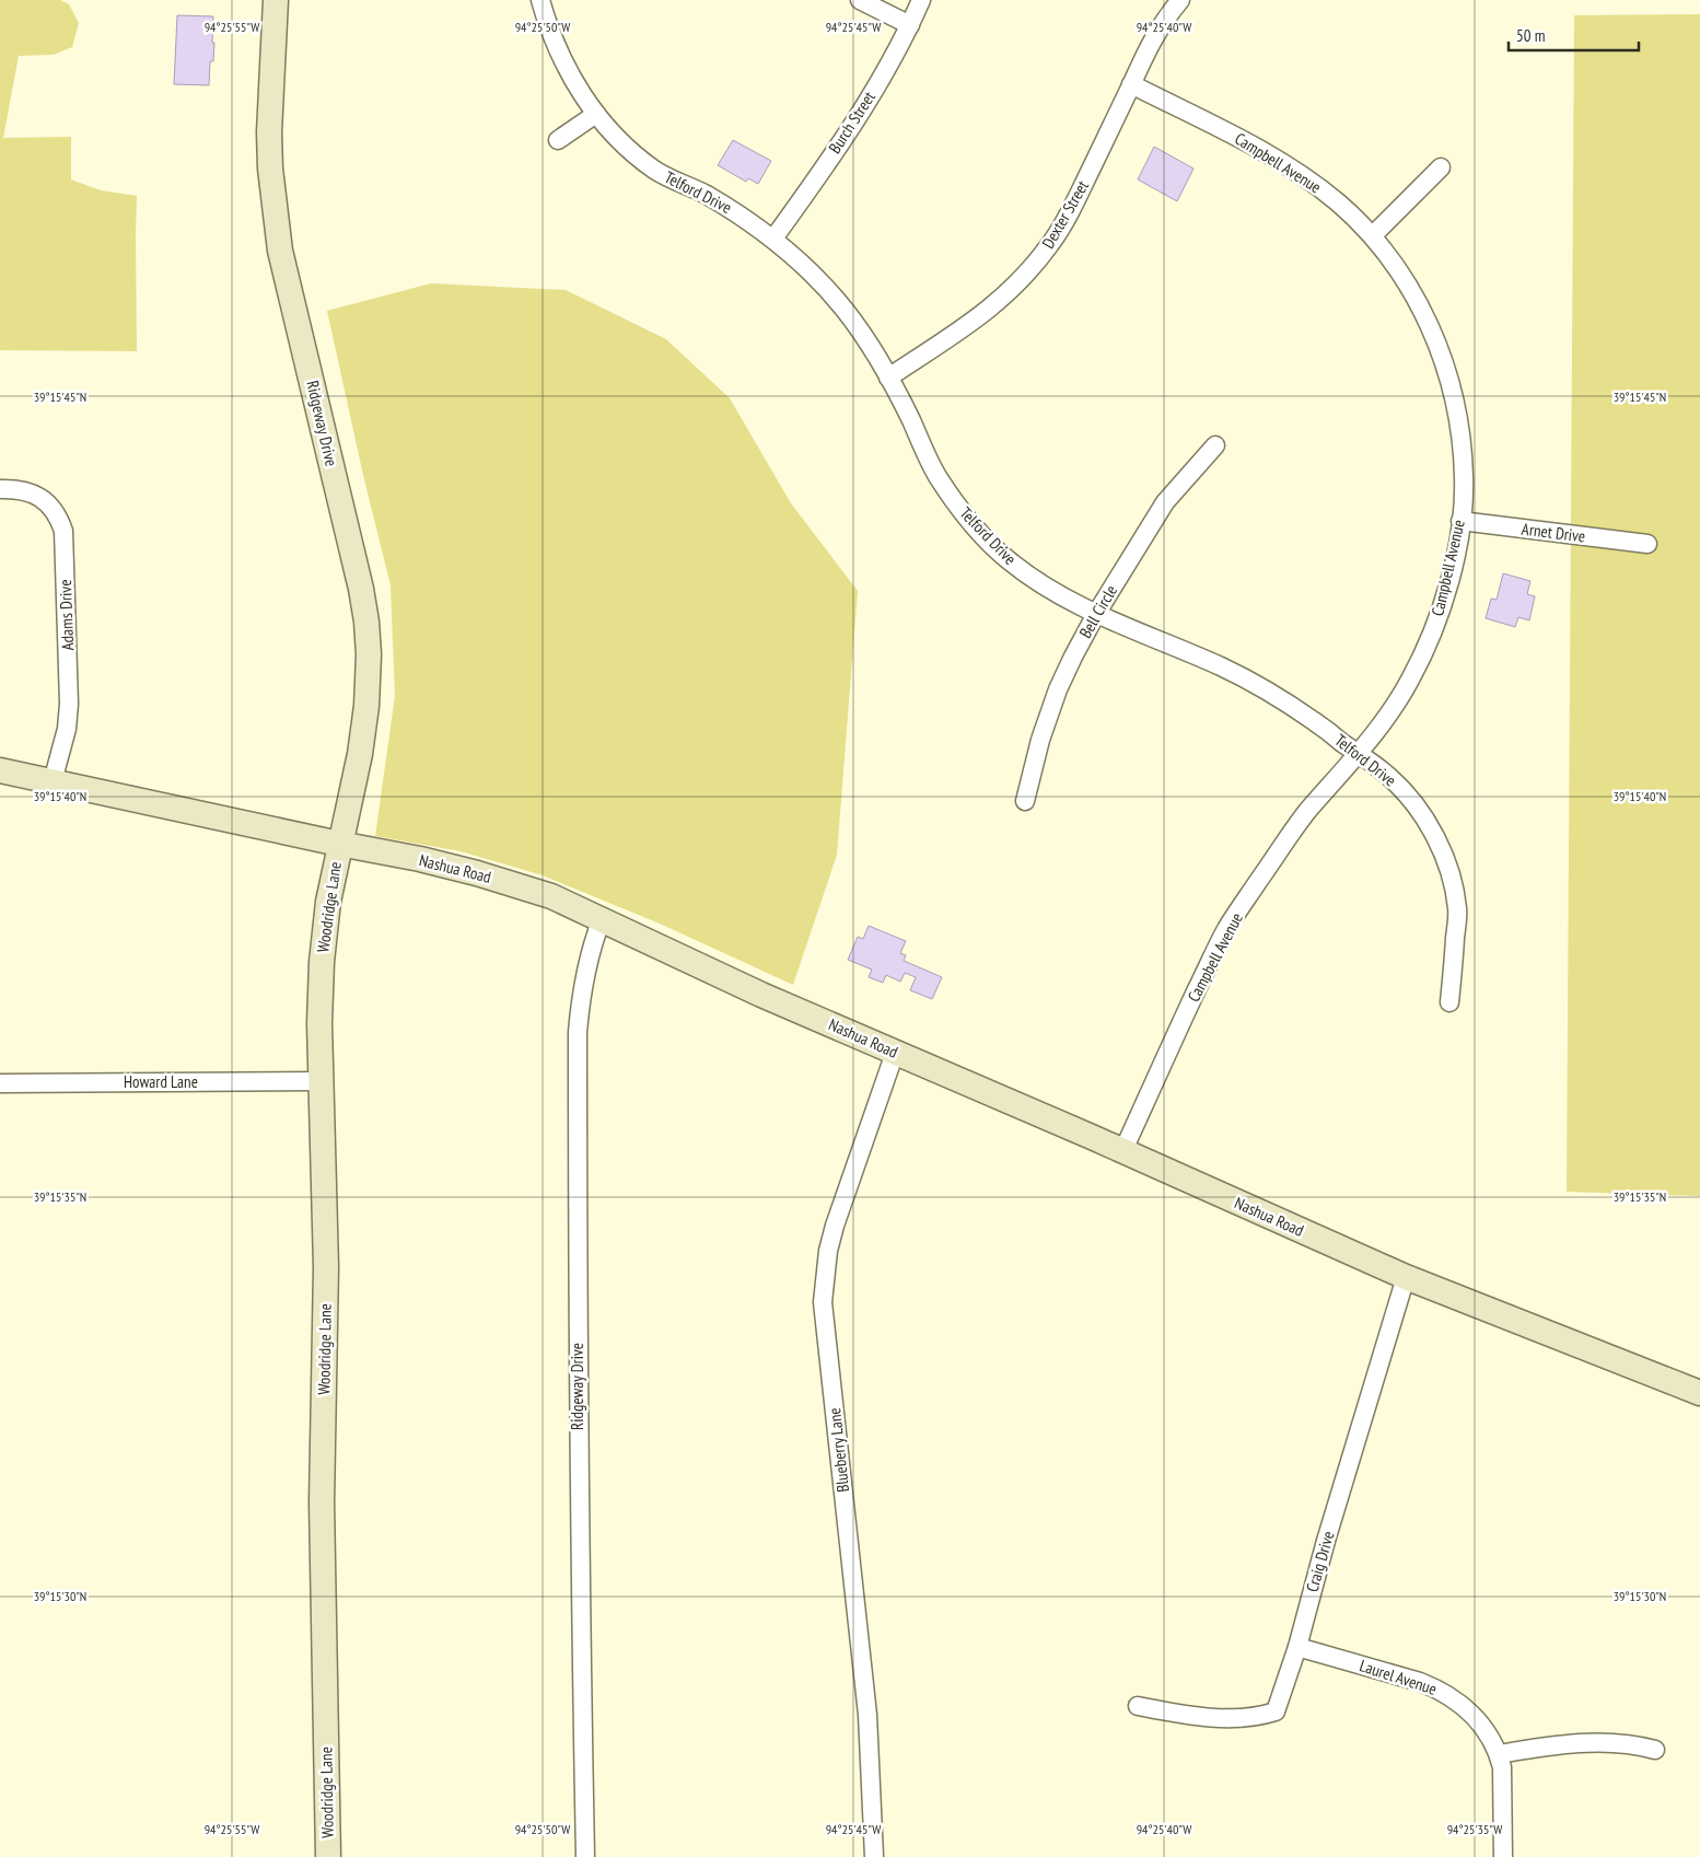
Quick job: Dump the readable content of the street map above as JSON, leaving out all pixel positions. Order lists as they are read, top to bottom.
{
  "streets": {
    "street": [
      "Burch Street",
      "Campbell Avenue",
      "Telford Drive",
      "Dexter Street",
      "Ridgeway Drive",
      "Arnet Drive",
      "Bell Circle",
      "Adams Drive",
      "Nashua Road",
      "Woodridge Lane",
      "Howard Lane",
      "Blueberry Lane",
      "Craig Drive",
      "Laurel Avenue"
    ]
  },
  "crossings": [
    ["Burch Street", "Telford Drive"],
    ["Campbell Avenue", "Telford Drive"],
    ["Campbell Avenue", "Dexter Street"],
    ["Campbell Avenue", "Arnet Drive"],
    ["Campbell Avenue", "Nashua Road"],
    ["Telford Drive", "Dexter Street"],
    ["Telford Drive", "Bell Circle"],
    ["Ridgeway Drive", "Nashua Road"],
    ["Ridgeway Drive", "Woodridge Lane"],
    ["Adams Drive", "Nashua Road"],
    ["Nashua Road", "Woodridge Lane"],
    ["Nashua Road", "Blueberry Lane"],
    ["Nashua Road", "Craig Drive"],
    ["Woodridge Lane", "Howard Lane"],
    ["Craig Drive", "Laurel Avenue"]
  ],
  "scale_bar": "50 m",
  "coordinates": [
    "94°25'55\"W",
    "94°25'50\"W",
    "94°25'45\"W",
    "94°25'40\"W",
    "39°15'45\"N",
    "39°15'40\"N",
    "39°15'35\"N",
    "39°15'30\"N",
    "94°25'35\"W"
  ]
}
